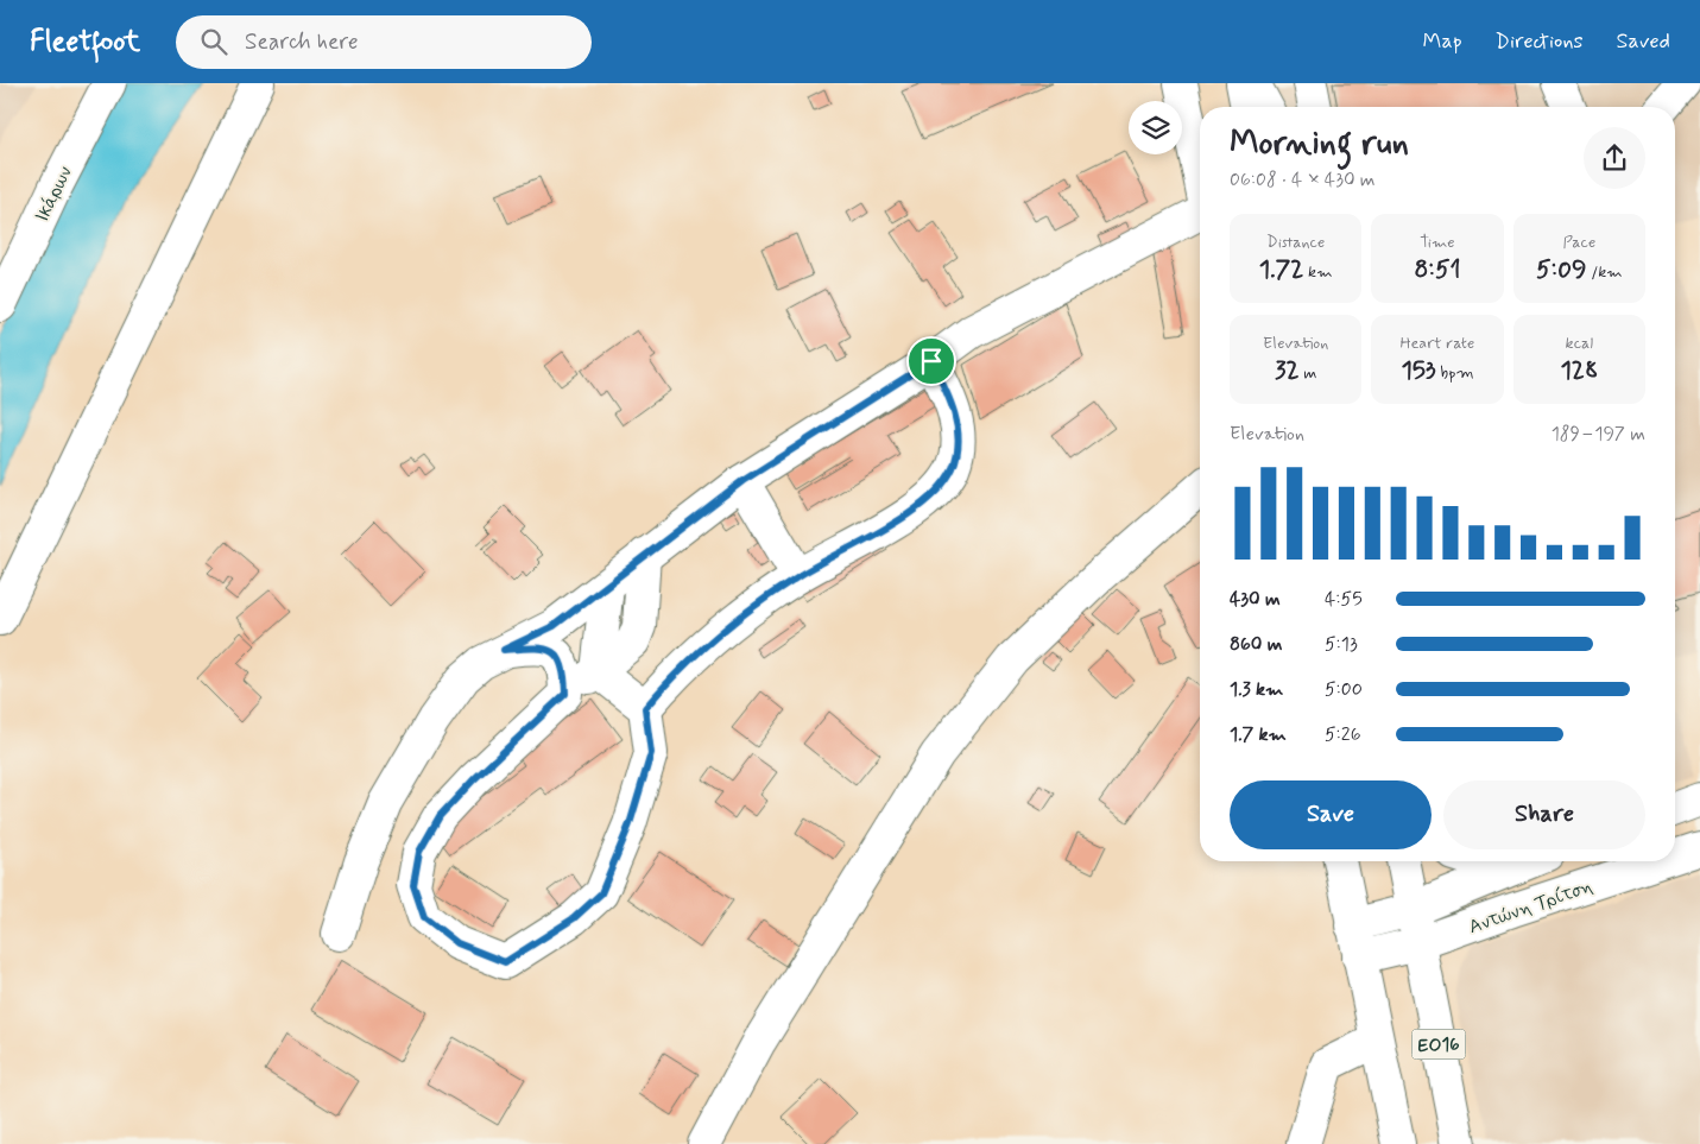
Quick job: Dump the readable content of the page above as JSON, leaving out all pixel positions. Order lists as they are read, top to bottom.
{
  "streets": {
    "street": ["Ικάρων", "Αντώνη Τρίτση", "ΕΟ16"]
  },
  "crossings": [
    ["Αντώνη Τρίτση", "ΕΟ16"]
  ],
  "page": {
    "header": "Fleetfoot",
    "search": "Search here",
    "nav": ["Map", "Directions", "Saved"],
    "heading": ["Morning run", "06:08 · 4 × 430 m"],
    "stats": [
      ["Distance", "1.72 km"],
      ["Time", "8:51"],
      ["Pace", "5:09 /km"],
      ["Elevation", "32 m"],
      ["Heart rate", "153 bpm"],
      ["kcal", "128"]
    ],
    "chart": ["Elevation", "189–197 m"],
    "list": [
      {
        "name": "430 m",
        "note": "4:55"
      },
      {
        "name": "860 m",
        "note": "5:13"
      },
      {
        "name": "1.3 km",
        "note": "5:00"
      },
      {
        "name": "1.7 km",
        "note": "5:26"
      }
    ],
    "buttons": ["Save", "Share"]
  }
}
